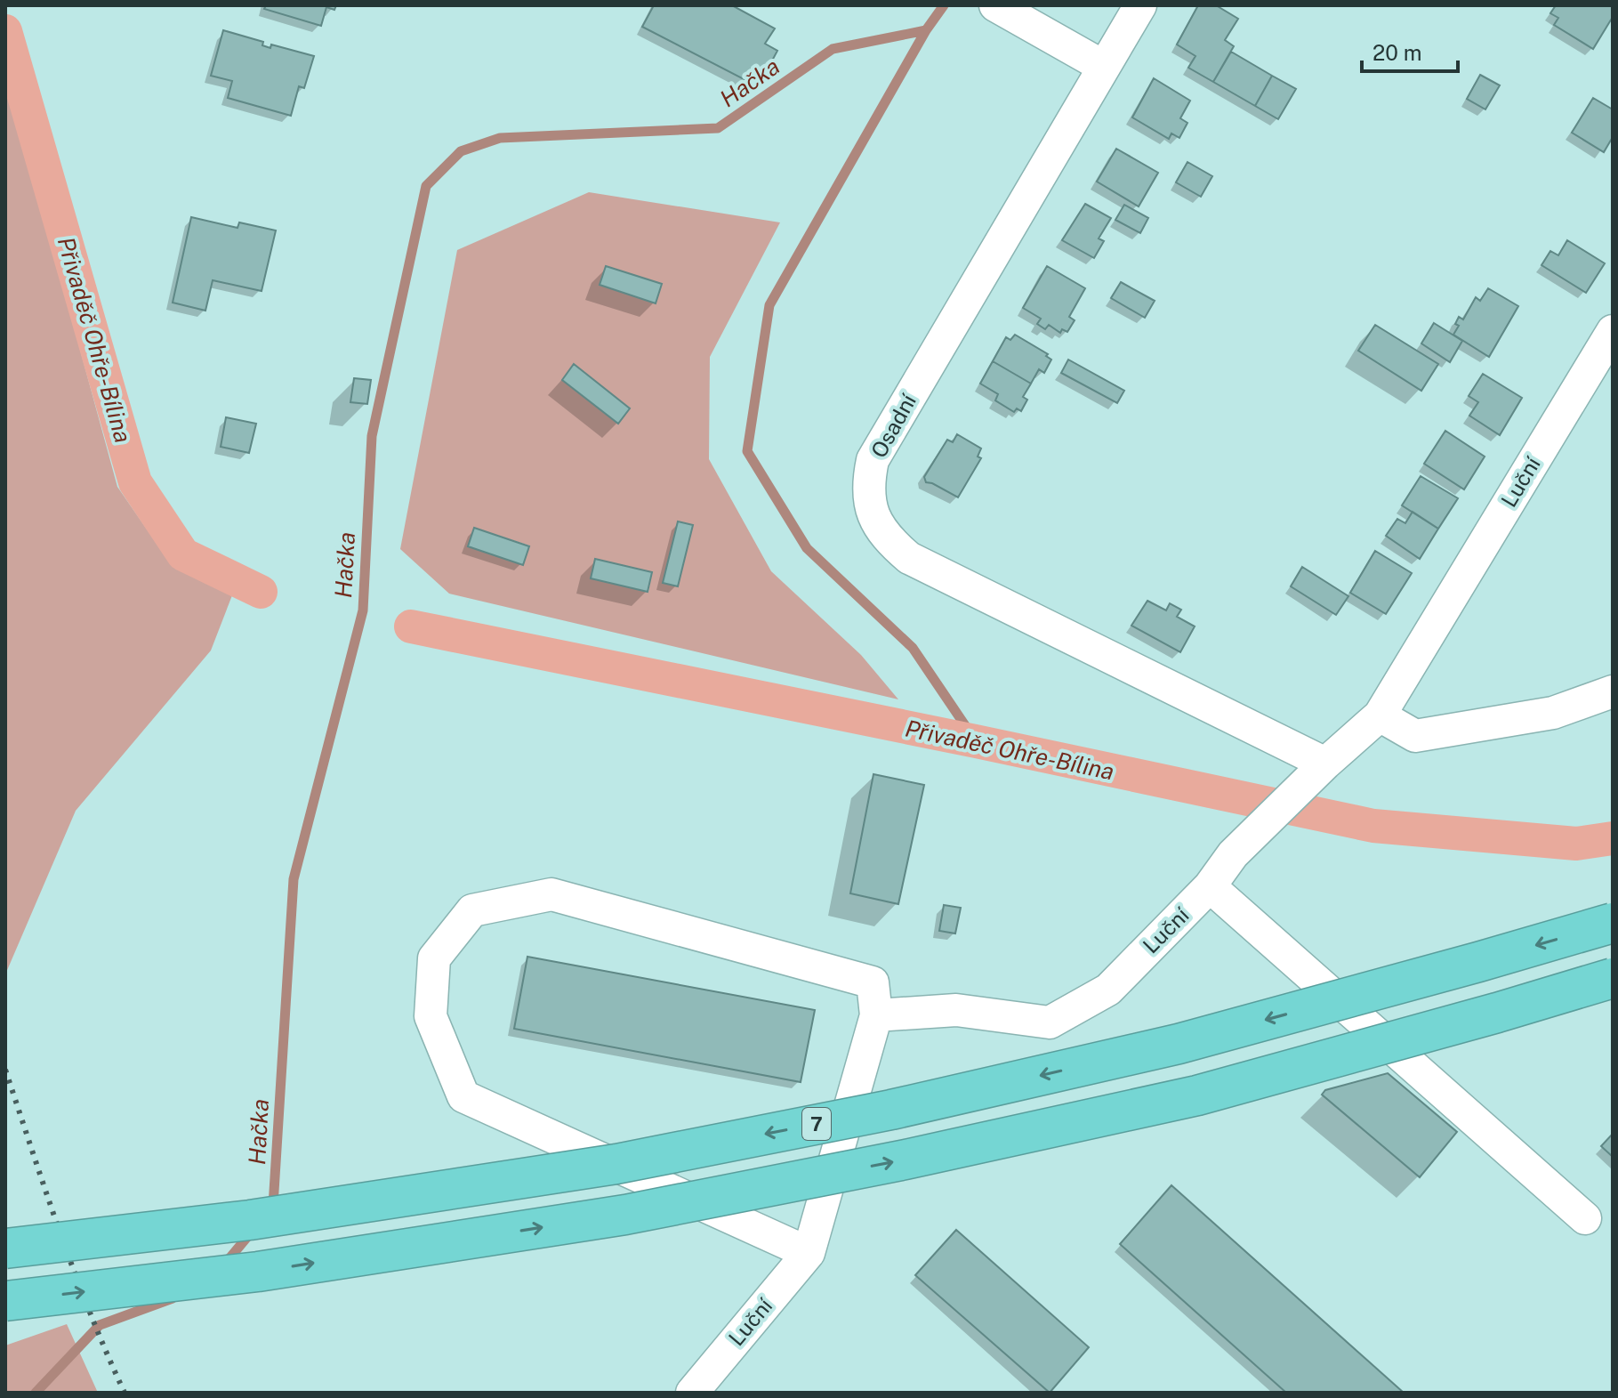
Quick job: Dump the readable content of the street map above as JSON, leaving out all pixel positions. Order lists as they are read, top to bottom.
{
  "streets": {
    "highway": ["7"],
    "street": ["Osadní", "Luční"]
  },
  "crossings": [
    ["Osadní", "Luční"]
  ],
  "water": ["Hačka", "Přivaděč Ohře-Bílina"],
  "scale_bar": "20 m"
}
